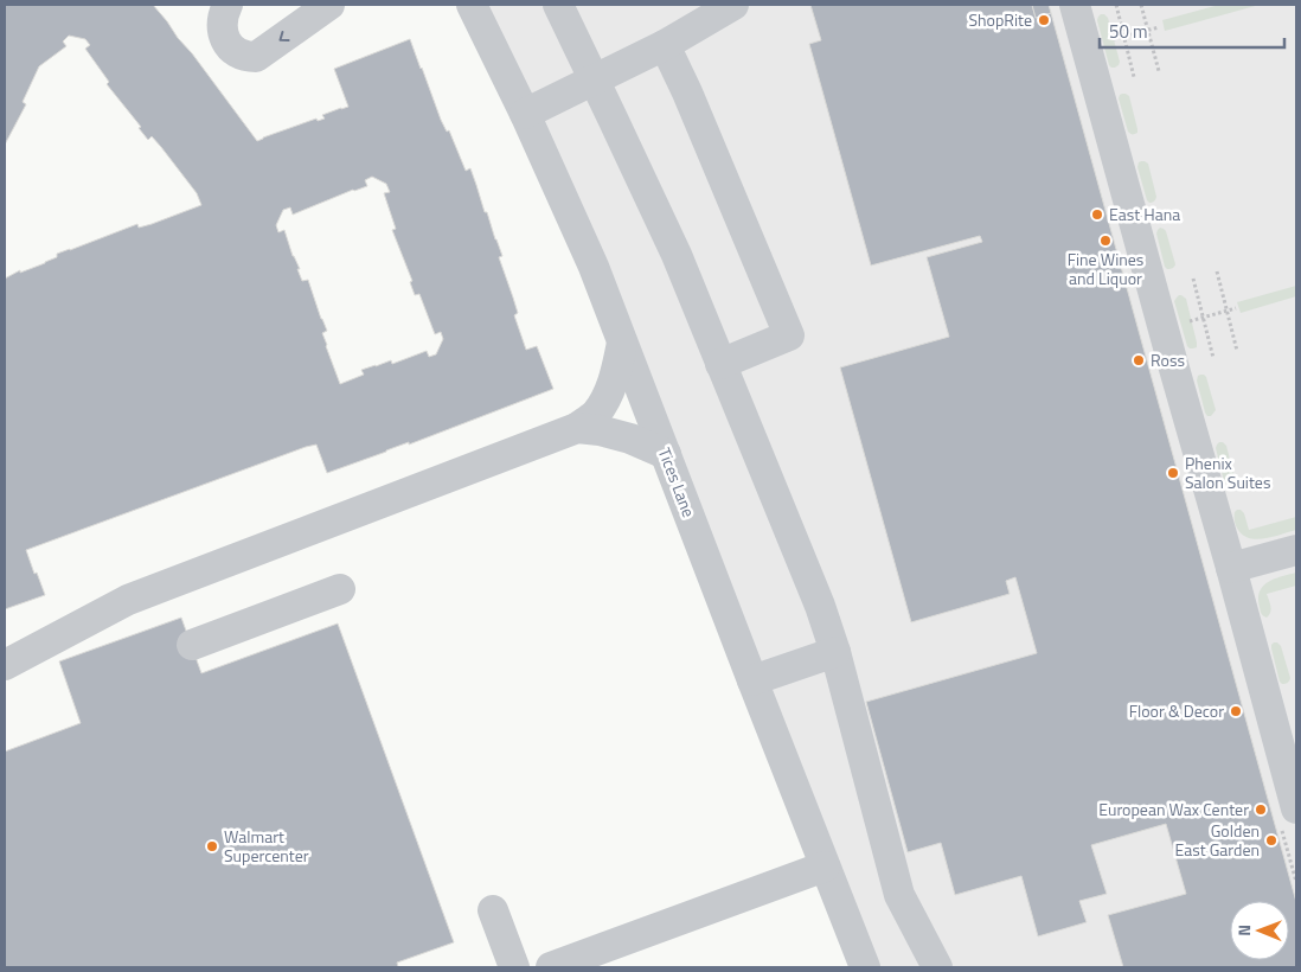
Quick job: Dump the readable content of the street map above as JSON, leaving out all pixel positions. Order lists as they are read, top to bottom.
{
  "streets": {
    "street": ["Tices Lane"]
  },
  "places": [
    "ShopRite",
    "East Hana",
    "Fine Wines and Liquor",
    "Ross",
    "Phenix Salon Suites",
    "Floor & Decor",
    "European Wax Center",
    "Golden East Garden",
    "Walmart Supercenter"
  ],
  "scale_bar": "50 m",
  "north": "left"
}
